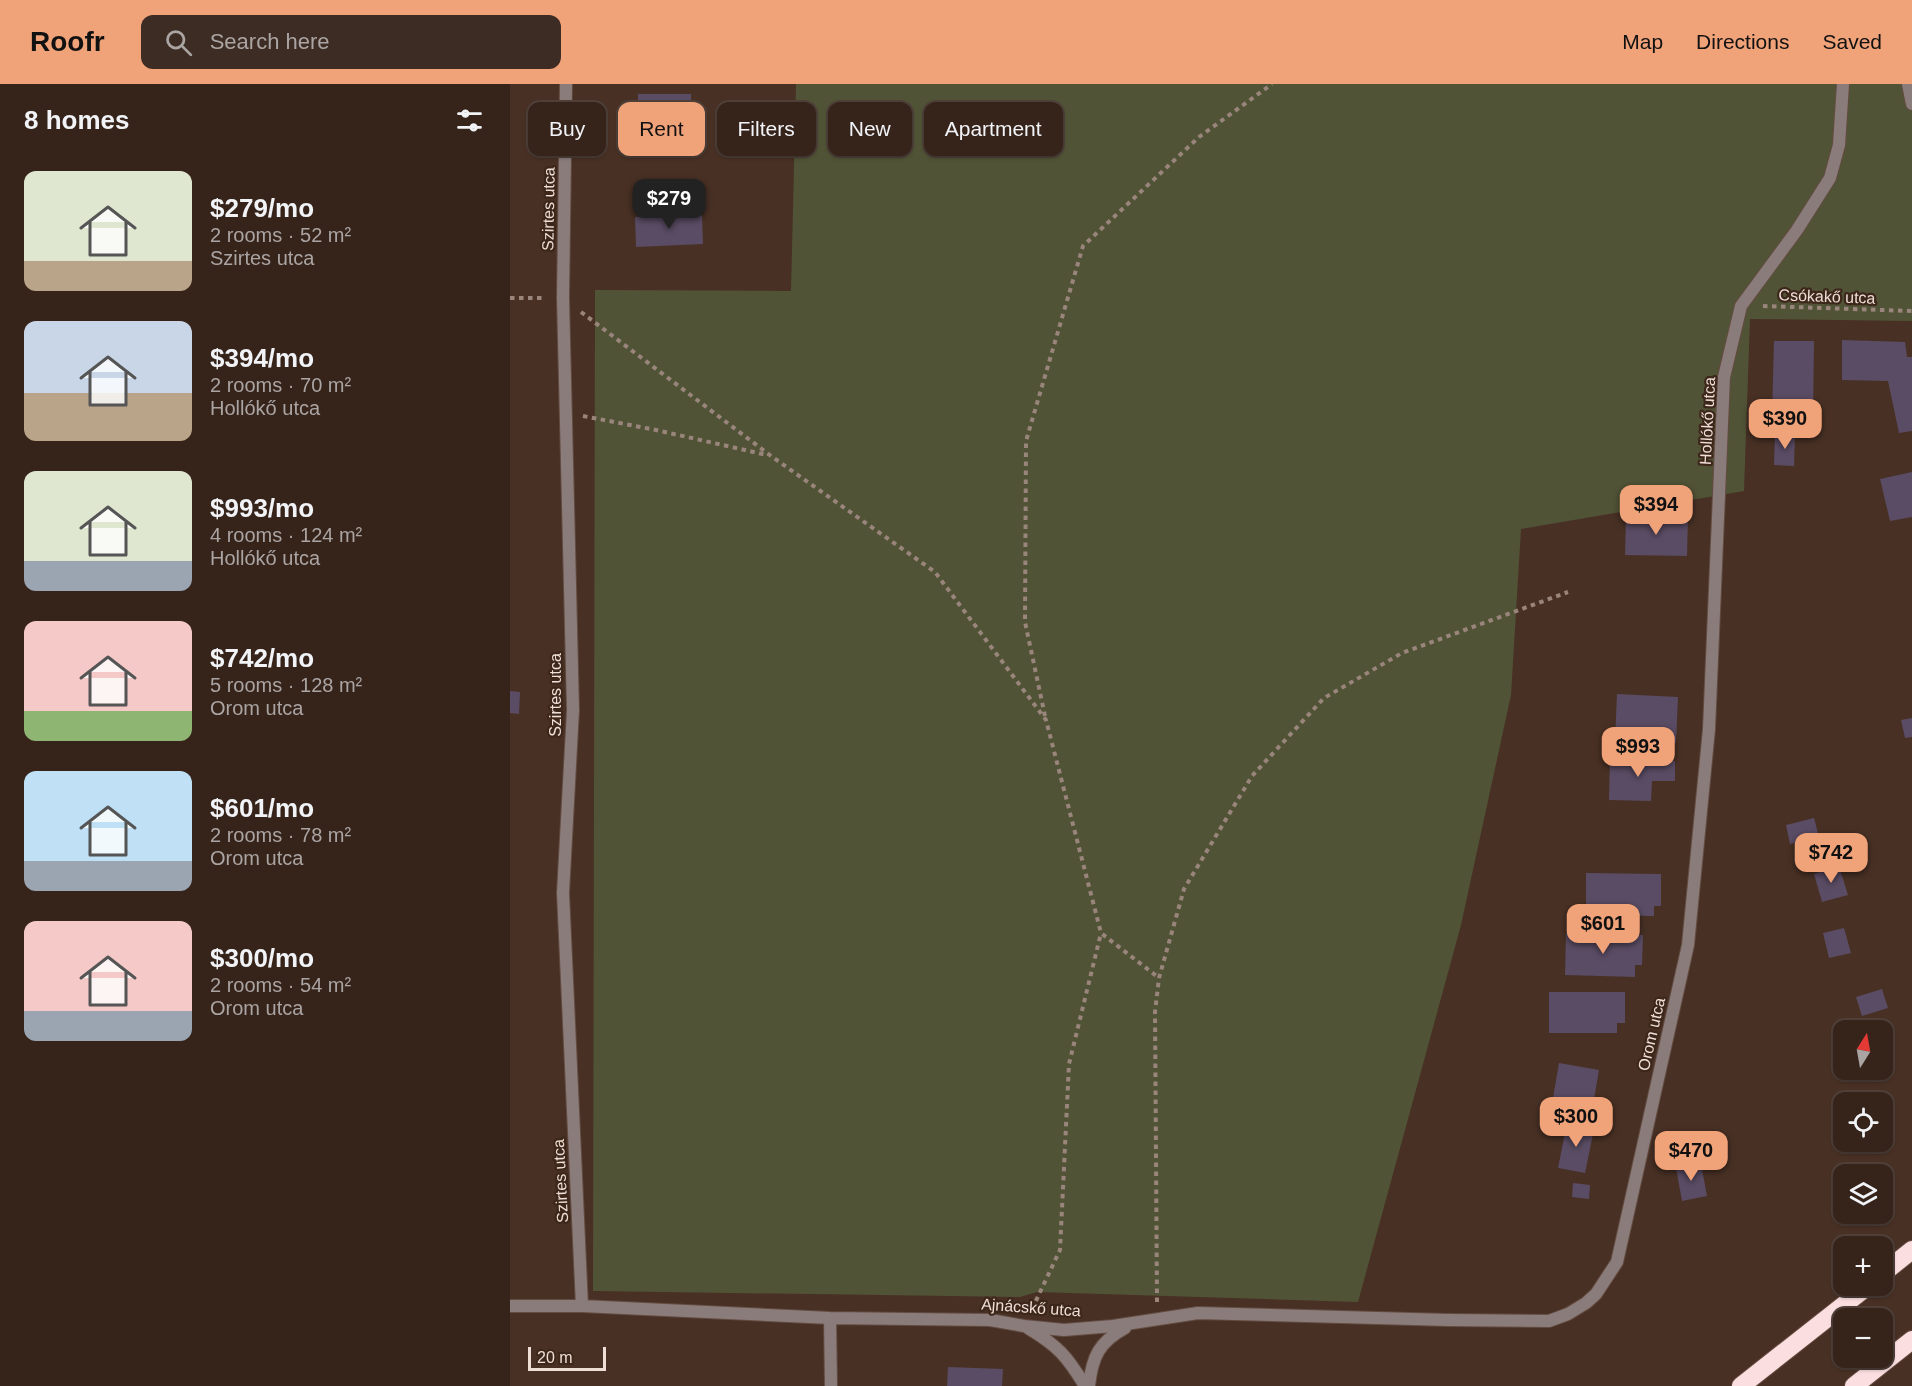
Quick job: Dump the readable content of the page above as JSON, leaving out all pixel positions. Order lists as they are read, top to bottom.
{
  "streets": {
    "street": [
      "Szirtes utca",
      "Hollókő utca",
      "Orom utca",
      "Ajnácskő utca"
    ],
    "path": ["Csókakő utca"]
  },
  "crossings": [
    ["Szirtes utca", "Ajnácskő utca"],
    ["Csókakő utca", "Hollókő utca"],
    ["Hollókő utca", "Orom utca"],
    ["Orom utca", "Ajnácskő utca"]
  ],
  "scale_bar": "20 m",
  "north": "top",
  "page": {
    "header": "Roofr",
    "search": "Search here",
    "nav": ["Map", "Directions", "Saved"],
    "heading": "8 homes",
    "chip": [
      "Buy",
      "Rent",
      "Filters",
      "New",
      "Apartment"
    ],
    "list": [
      {
        "name": "$279/mo",
        "note": "2 rooms · 52 m² · Szirtes utca"
      },
      {
        "name": "$394/mo",
        "note": "2 rooms · 70 m² · Hollókő utca"
      },
      {
        "name": "$993/mo",
        "note": "4 rooms · 124 m² · Hollókő utca"
      },
      {
        "name": "$742/mo",
        "note": "5 rooms · 128 m² · Orom utca"
      },
      {
        "name": "$601/mo",
        "note": "2 rooms · 78 m² · Orom utca"
      },
      {
        "name": "$300/mo",
        "note": "2 rooms · 54 m² · Orom utca"
      }
    ],
    "price": [
      "$279",
      "$390",
      "$394",
      "$993",
      "$742",
      "$601",
      "$300",
      "$470"
    ],
    "map_buttons": ["+", "−"],
    "scale": "20 m"
  }
}
